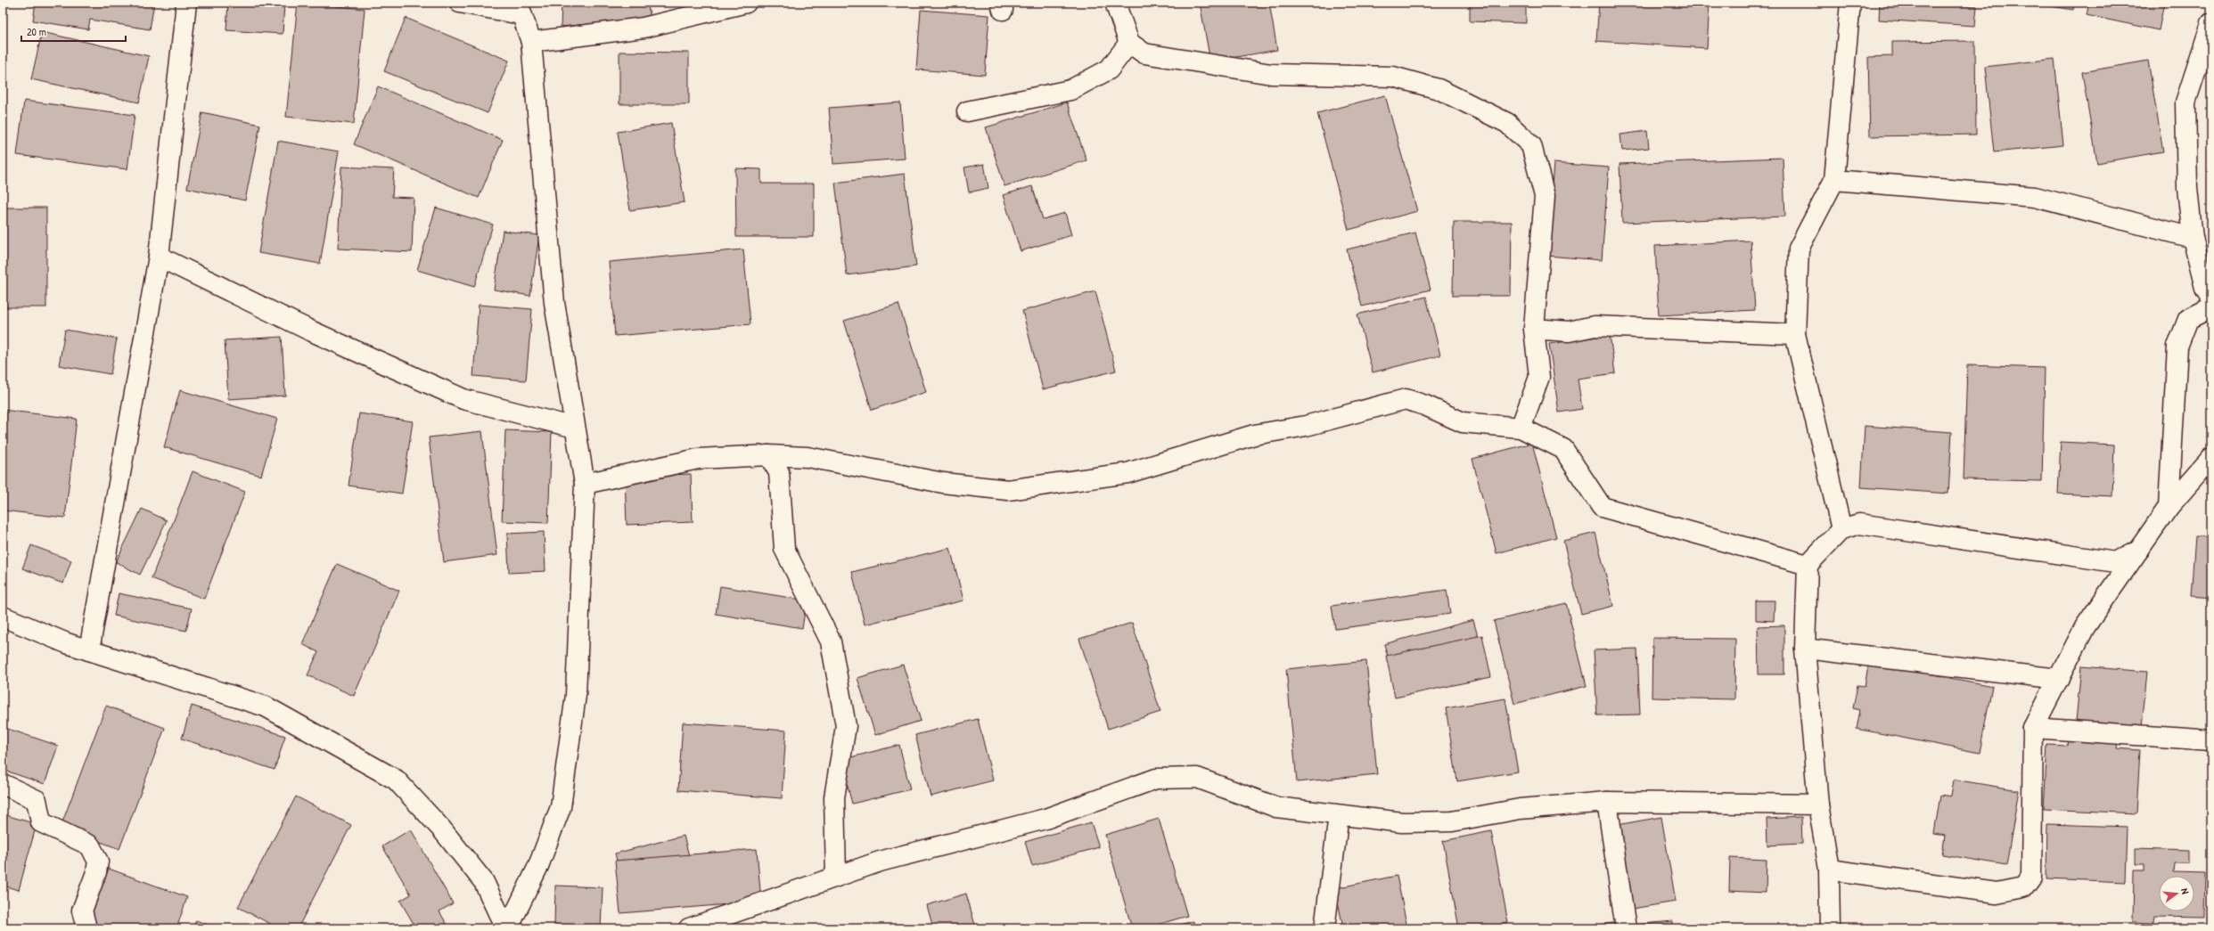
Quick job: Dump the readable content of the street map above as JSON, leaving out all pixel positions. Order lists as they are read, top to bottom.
{
  "scale_bar": "20 m",
  "north": "right"
}
